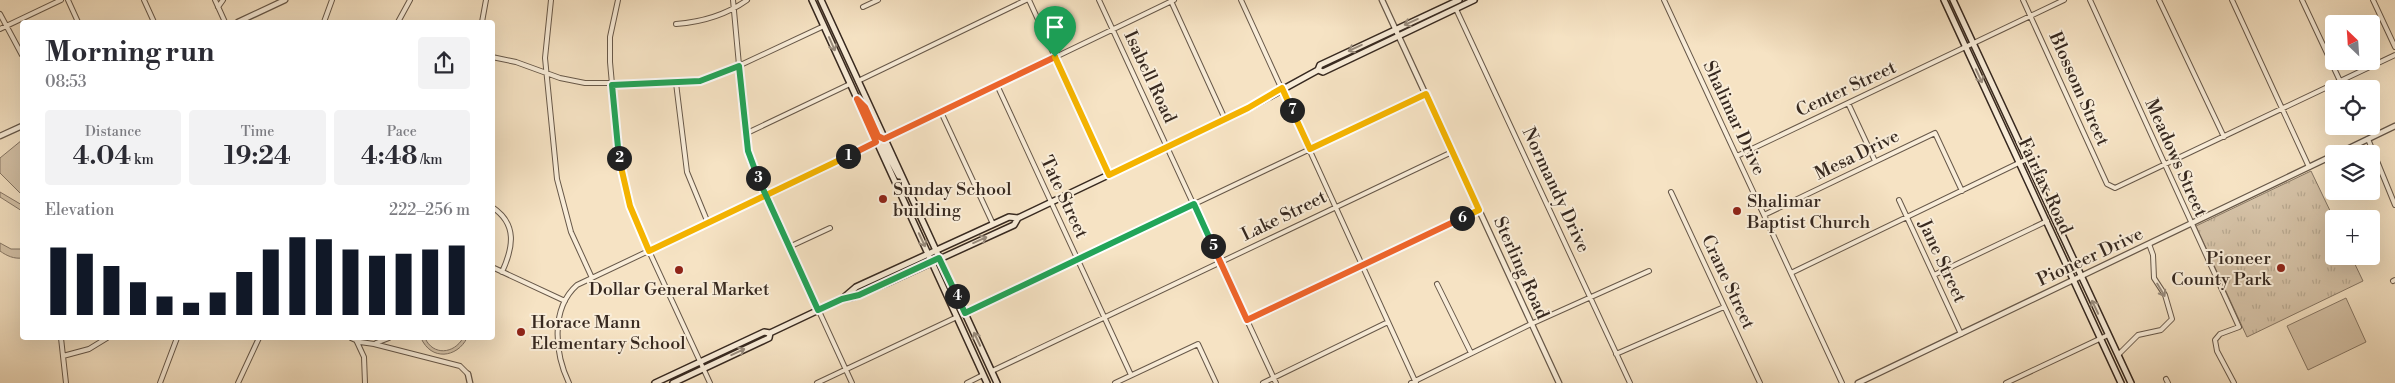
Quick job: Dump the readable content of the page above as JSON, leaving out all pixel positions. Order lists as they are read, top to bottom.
{
  "streets": {
    "main road": ["Fairfax Road"],
    "street": [
      "Isabell Road",
      "Center Street",
      "Blossom Street",
      "Shalimar Drive",
      "Mesa Drive",
      "Meadows Street",
      "Normandy Drive",
      "Tate Street",
      "Lake Street",
      "Pioneer Drive",
      "Jane Street",
      "Sterling Road",
      "Crane Street"
    ]
  },
  "crossings": [
    ["Isabell Road", "Lake Street"],
    ["Center Street", "Blossom Street"],
    ["Center Street", "Shalimar Drive"],
    ["Center Street", "Fairfax Road"],
    ["Blossom Street", "Meadows Street"],
    ["Shalimar Drive", "Mesa Drive"],
    ["Meadows Street", "Pioneer Drive"],
    ["Fairfax Road", "Pioneer Drive"],
    ["Tate Street", "Lake Street"],
    ["Lake Street", "Sterling Road"],
    ["Pioneer Drive", "Jane Street"]
  ],
  "places": [
    "Sunday School building",
    "Shalimar Baptist Church",
    "Pioneer County Park",
    "Dollar General Market",
    "Horace Mann Elementary School"
  ],
  "north": "top left",
  "page": {
    "map_buttons": "+",
    "heading": ["Morning run", "08:53"],
    "pins": [
      "7",
      "1",
      "2",
      "3",
      "6",
      "5",
      "4"
    ],
    "stats": [
      ["Distance", "4.04 km"],
      ["Time", "19:24"],
      ["Pace", "4:48 /km"]
    ],
    "chart": ["Elevation", "222–256 m"]
  }
}
